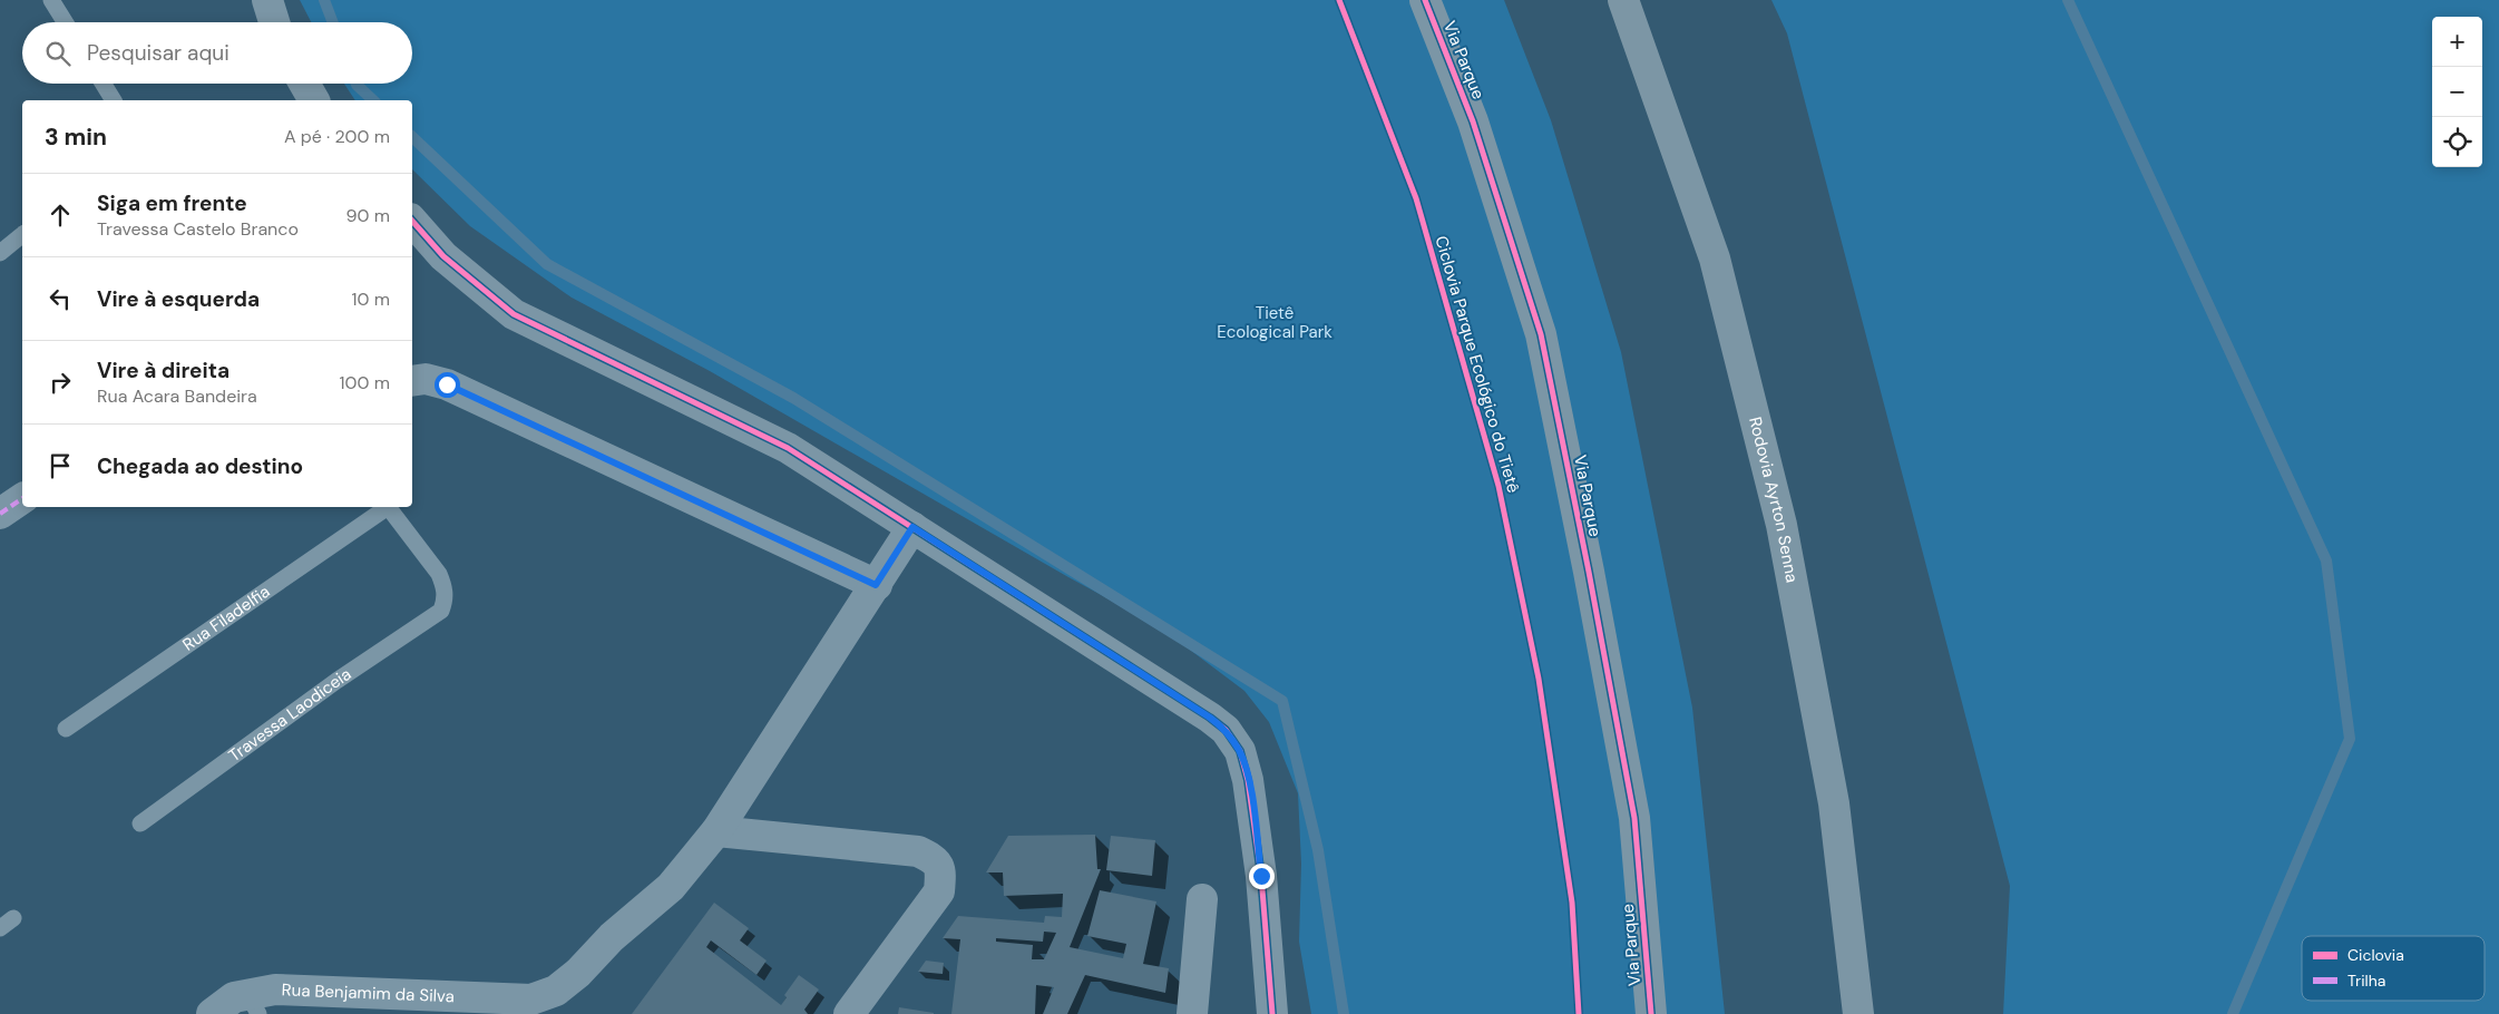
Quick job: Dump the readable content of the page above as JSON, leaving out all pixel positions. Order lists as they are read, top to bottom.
{
  "streets": {
    "highway": ["Rodovia Ayrton Senna"],
    "street": ["Via Parque", "Rua Benjamim da Silva"],
    "lane": ["Rua Filadelfia", "Travessa Laodiceia"],
    "cycle path": ["Ciclovia Parque Ecológico do Tietê"]
  },
  "parks": ["Tietê Ecological Park"],
  "legend": ["Ciclovia", "Trilha"],
  "page": {
    "map_buttons": ["+", "−"],
    "search": "Pesquisar aqui",
    "heading": ["3 min", "A pé · 200 m"],
    "list": [
      ["Siga em frente", "Travessa Castelo Branco", "90 m"],
      ["Vire à esquerda", "10 m"],
      ["Vire à direita", "Rua Acara Bandeira", "100 m"],
      "Chegada ao destino"
    ]
  }
}
